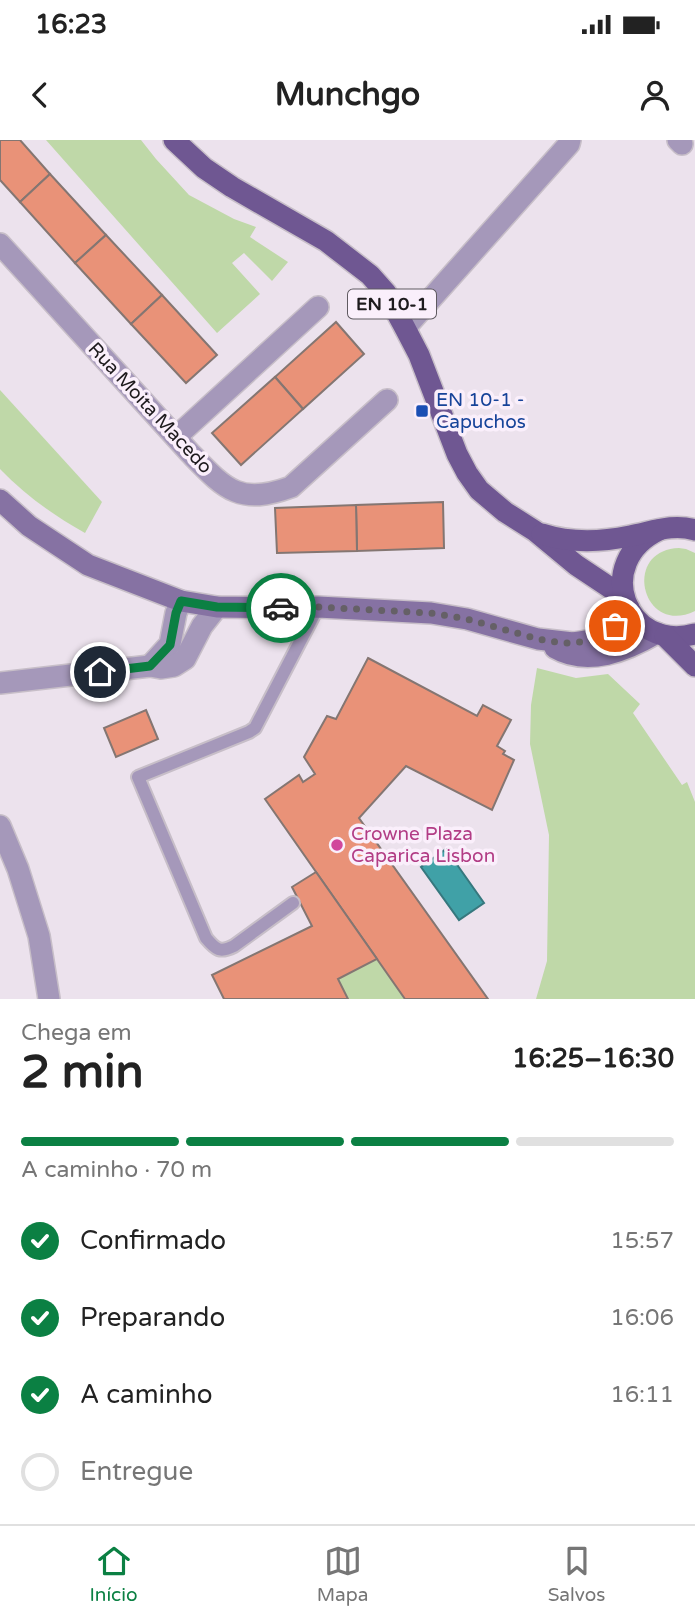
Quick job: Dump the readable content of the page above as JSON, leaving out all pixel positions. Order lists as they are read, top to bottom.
{
  "streets": {
    "main road": ["EN 10-1"],
    "street": ["Rua Moita Macedo"]
  },
  "places": {
    "transit": ["EN 10-1 - Capuchos"],
    "other": ["Crowne Plaza Caparica Lisbon"]
  },
  "page": {
    "status": "16:23",
    "header": "Munchgo",
    "heading": ["2 min", "Chega em", "16:25–16:30"],
    "bar": "A caminho · 70 m",
    "list": [
      ["Confirmado", "15:57"],
      ["Preparando", "16:06"],
      ["A caminho", "16:11"],
      "Entregue"
    ],
    "tabs": ["Início", "Mapa", "Salvos"]
  }
}
